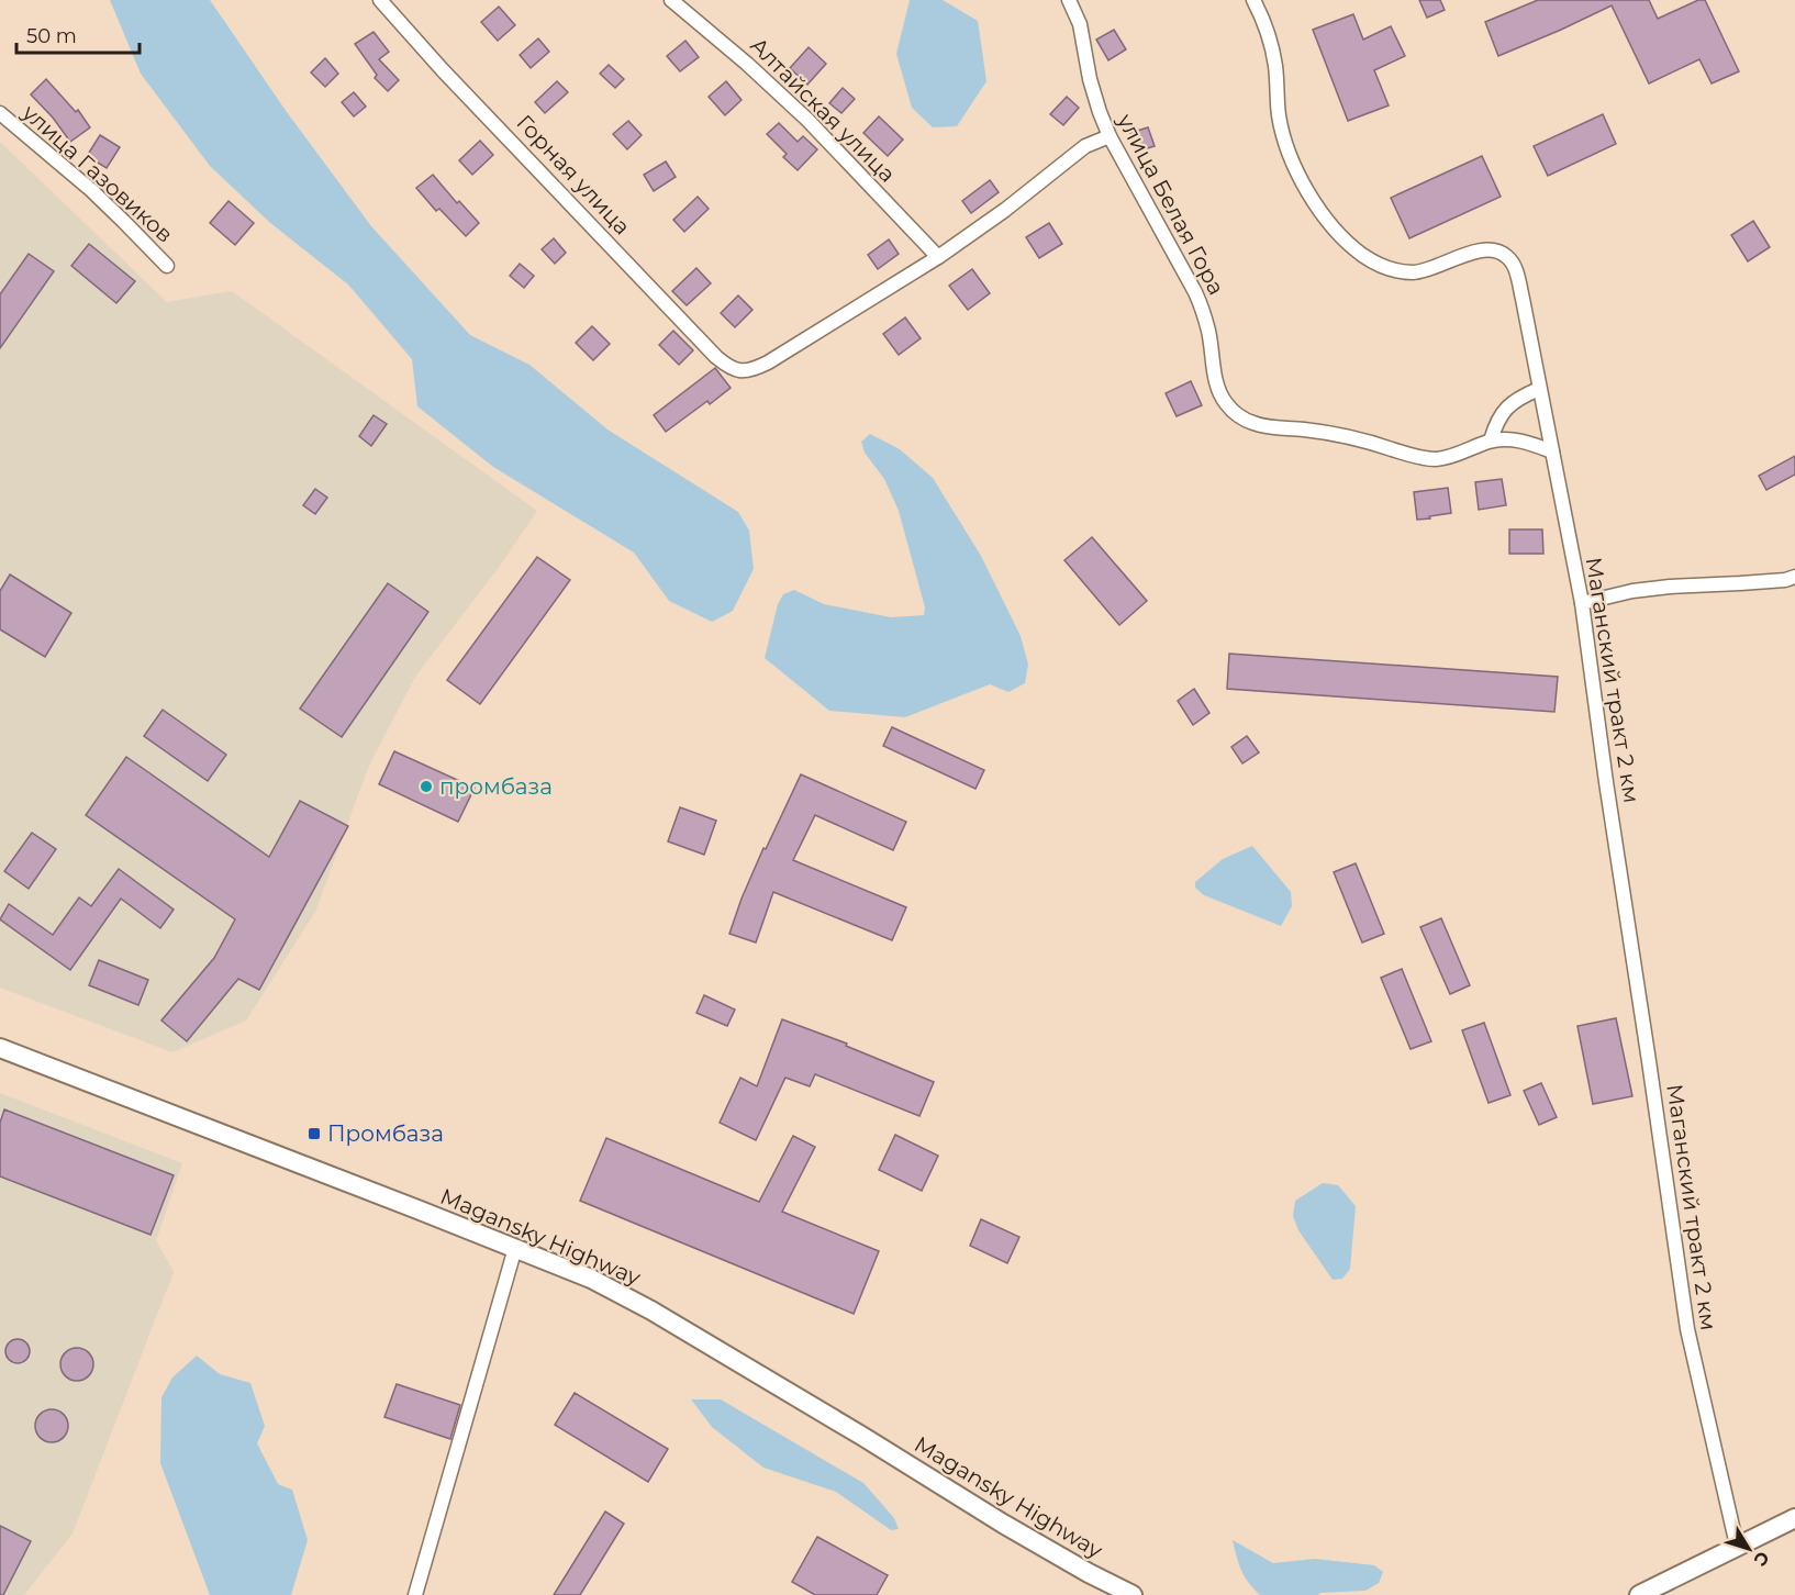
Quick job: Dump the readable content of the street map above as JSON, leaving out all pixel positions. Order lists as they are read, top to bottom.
{
  "streets": {
    "main road": ["Magansky Highway"],
    "street": [
      "Алтайская улица",
      "улица Газовиков",
      "Горная улица",
      "улица Белая Гора",
      "Маганский тракт 2 км"
    ]
  },
  "crossings": [
    ["Алтайская улица", "Горная улица"],
    ["улица Белая Гора", "Маганский тракт 2 км"]
  ],
  "places": {
    "other": ["промбаза"],
    "transit": ["Промбаза"]
  },
  "scale_bar": "50 m",
  "north": "bottom right"
}
